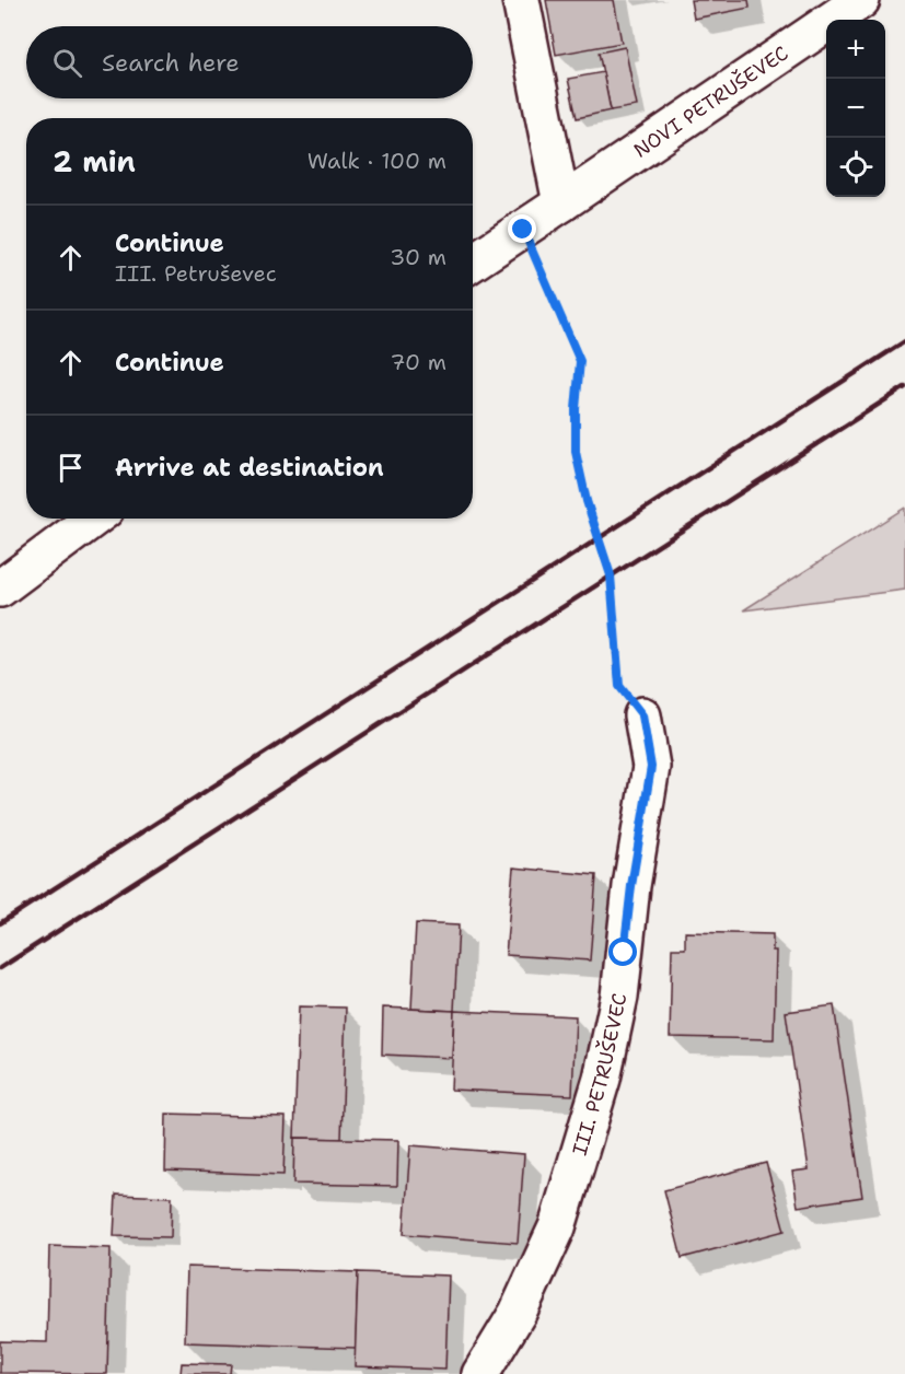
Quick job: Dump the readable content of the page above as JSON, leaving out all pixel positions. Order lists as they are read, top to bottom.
{
  "streets": {
    "street": ["NOVI PETRUŠEVEC", "III. PETRUŠEVEC"]
  },
  "page": {
    "map_buttons": ["+", "−"],
    "search": "Search here",
    "heading": ["2 min", "Walk · 100 m"],
    "list": [
      ["Continue", "III. Petruševec", "30 m"],
      ["Continue", "70 m"],
      "Arrive at destination"
    ]
  }
}
